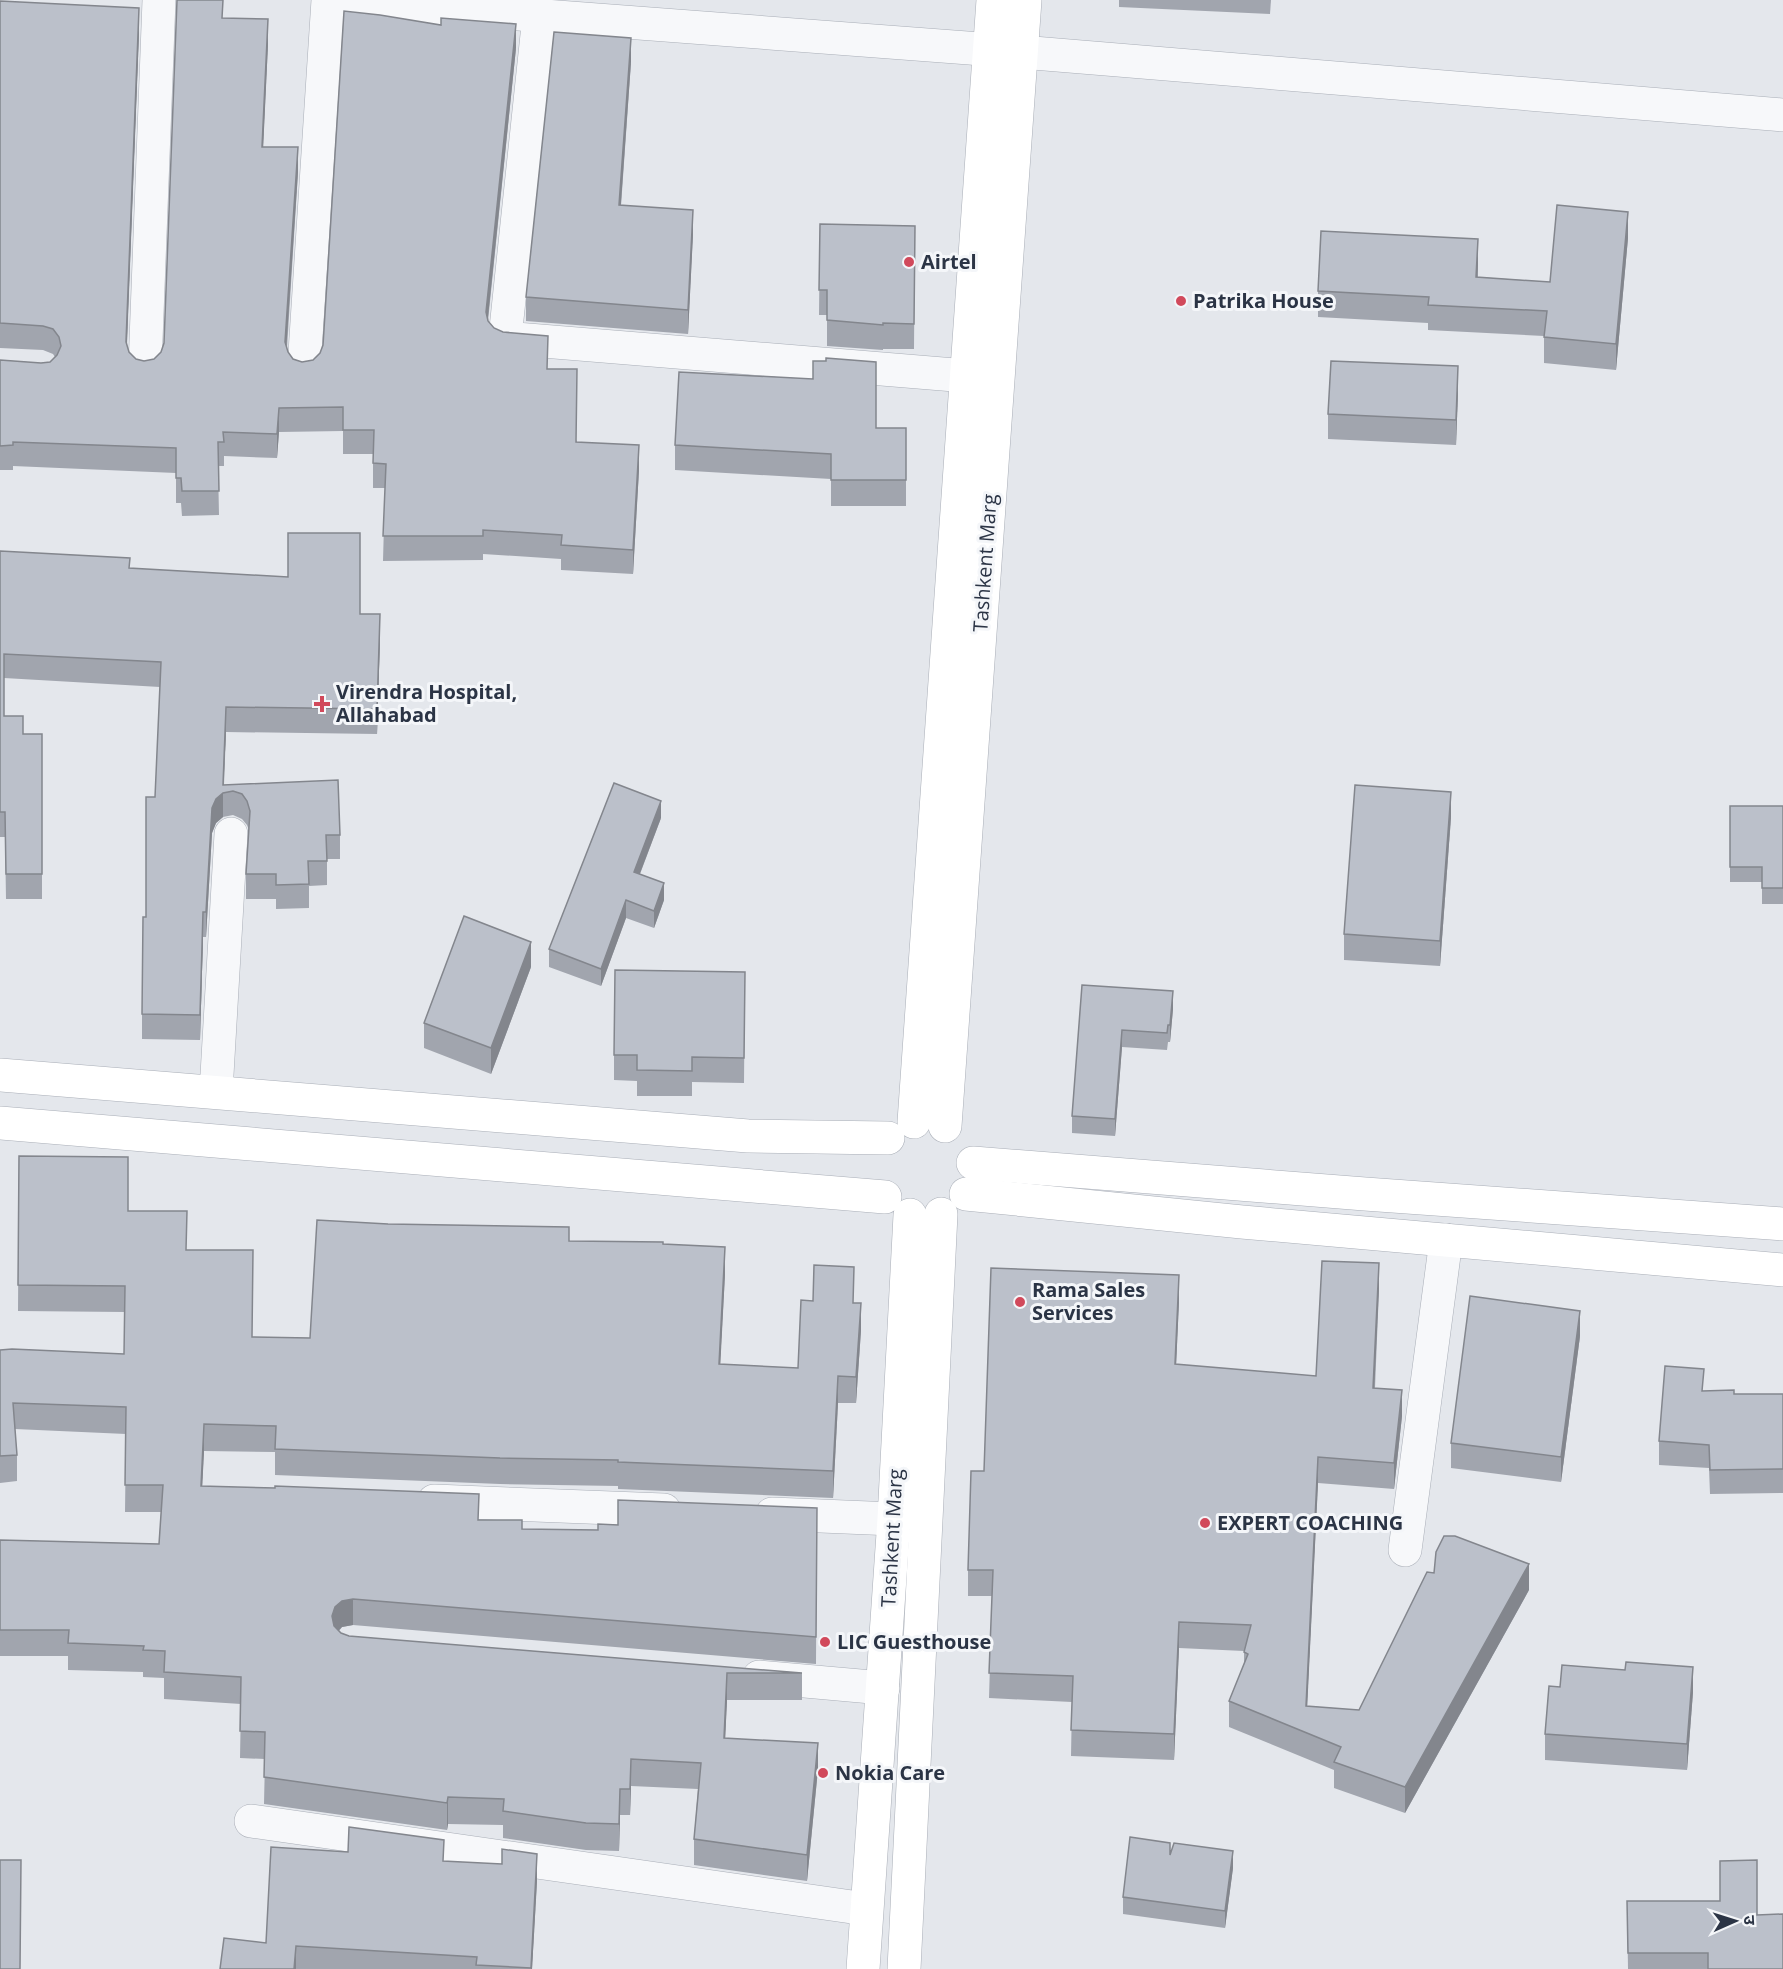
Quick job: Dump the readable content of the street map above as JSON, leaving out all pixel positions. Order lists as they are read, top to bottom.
{
  "streets": {
    "street": ["Tashkent Marg"]
  },
  "places": {
    "other": [
      "Airtel",
      "Patrika House",
      "Rama Sales Services",
      "EXPERT COACHING",
      "LIC Guesthouse",
      "Nokia Care"
    ],
    "health": ["Virendra Hospital, Allahabad"]
  },
  "north": "right"
}
